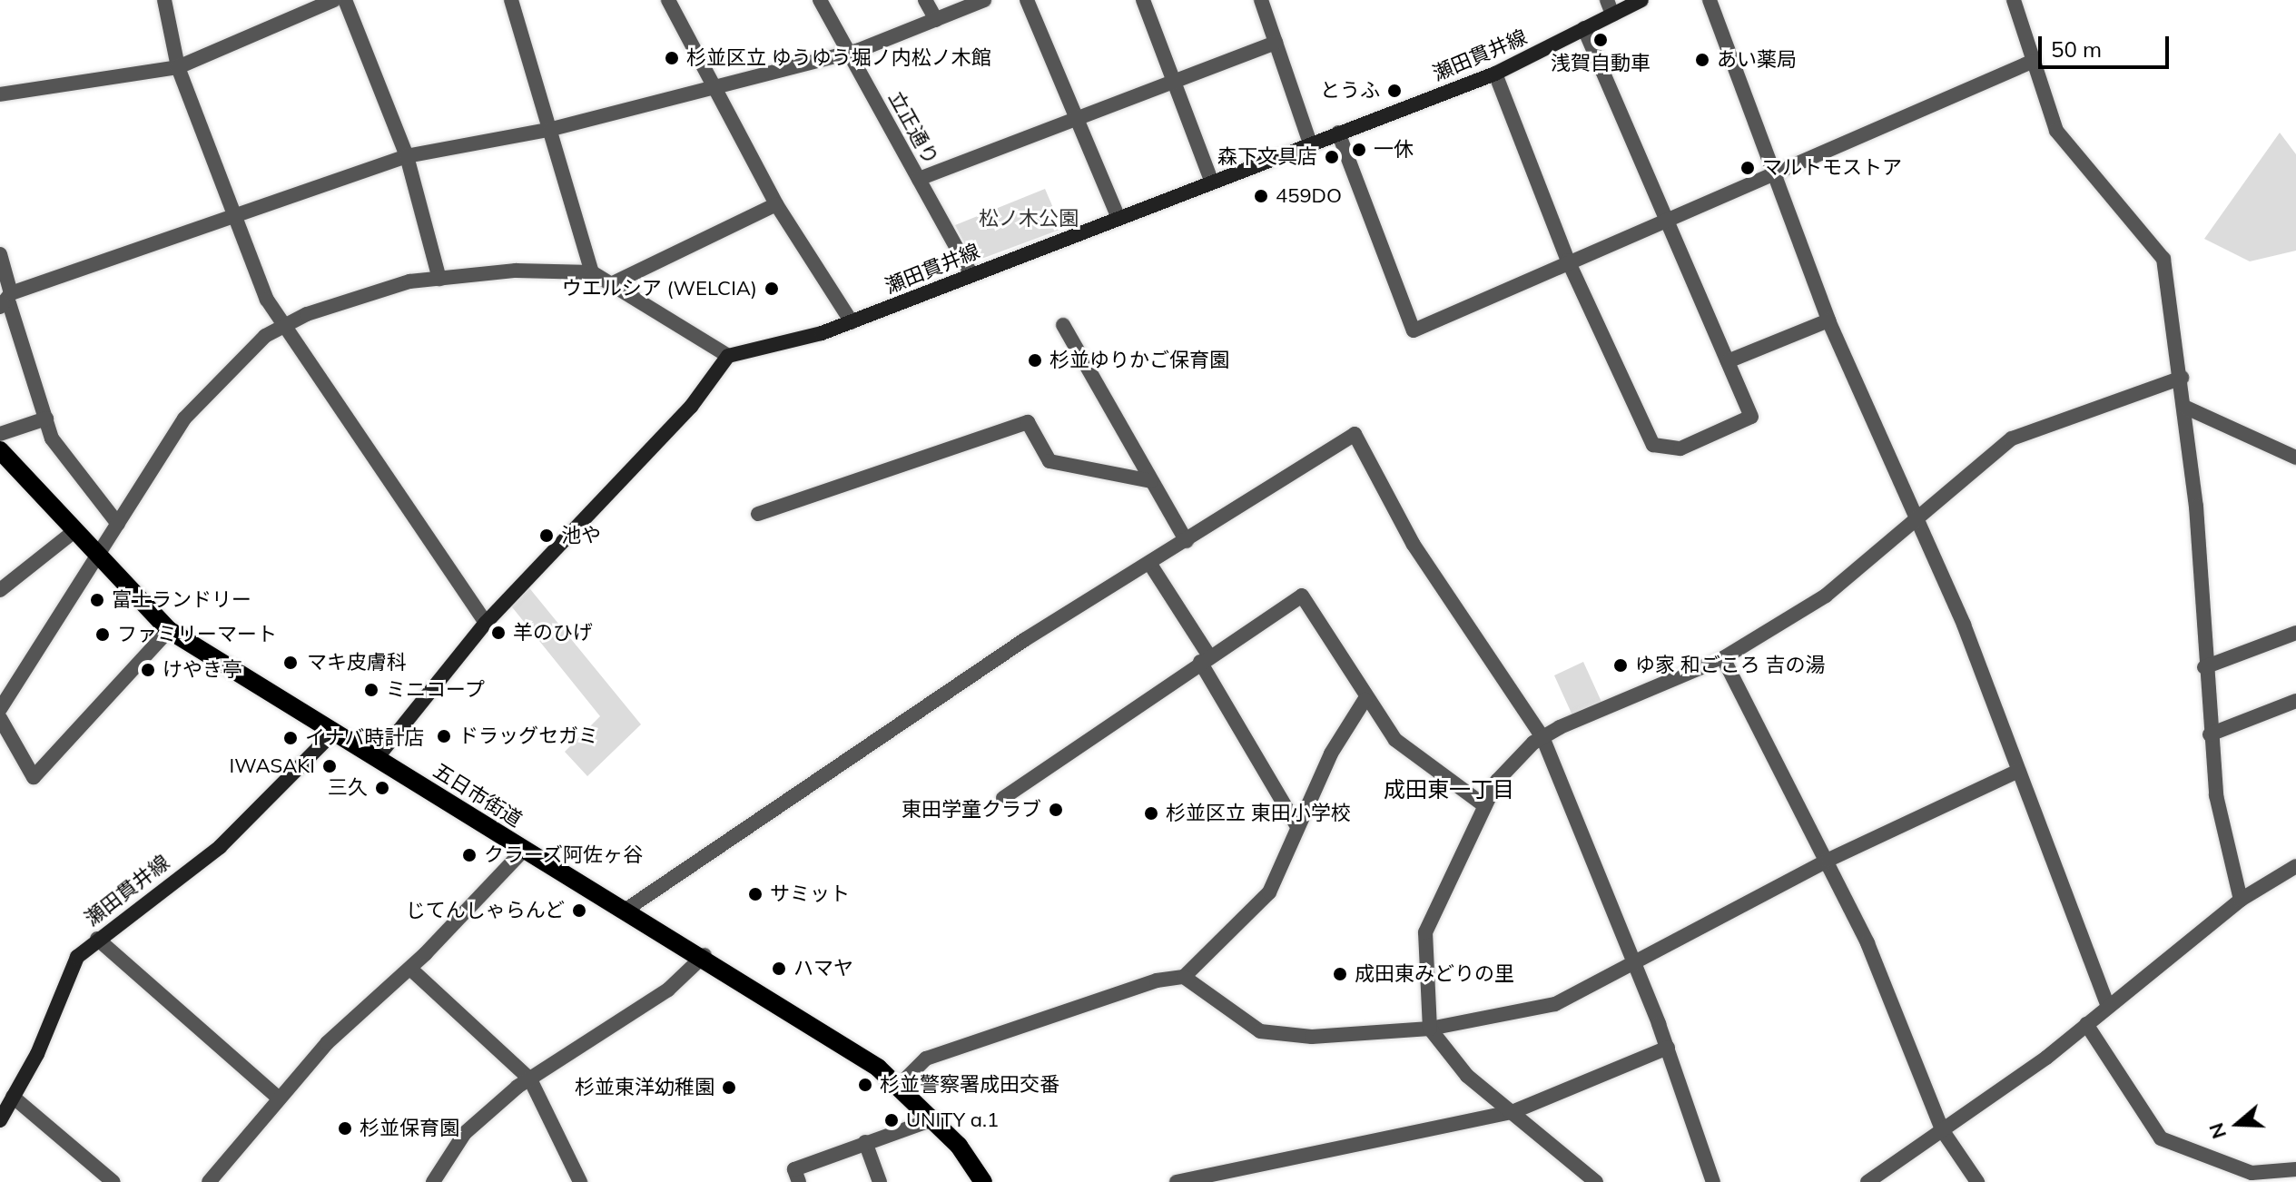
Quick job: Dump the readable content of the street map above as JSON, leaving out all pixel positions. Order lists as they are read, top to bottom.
{
  "streets": {
    "main road": ["瀬田貫井線", "五日市街道"],
    "street": ["立正通り"]
  },
  "crossings": [
    ["瀬田貫井線", "立正通り"],
    ["瀬田貫井線", "五日市街道"]
  ],
  "districts": ["成田東一丁目"],
  "parks": ["松ノ木公園"],
  "places": [
    "浅賀自動車",
    "杉並区立 ゆうゆう堀ノ内松ノ木館",
    "あい薬局",
    "とうふ",
    "一休",
    "森下文具店",
    "マルトモストア",
    "459DO",
    "ウエルシア (WELCIA)",
    "杉並ゆりかご保育園",
    "池や",
    "富士ランドリー",
    "羊のひげ",
    "ファミリーマート",
    "マキ皮膚科",
    "ゆ家 和ごころ 吉の湯",
    "けやき亭",
    "ミニコープ",
    "ドラッグセガミ",
    "イナバ時計店",
    "IWASAKI",
    "三久",
    "東田学童クラブ",
    "杉並区立 東田小学校",
    "クラーズ阿佐ヶ谷",
    "サミット",
    "じてんしゃらんど",
    "ハマヤ",
    "成田東みどりの里",
    "杉並警察署成田交番",
    "杉並東洋幼稚園",
    "UNITY a.1",
    "杉並保育園"
  ],
  "scale_bar": "50 m",
  "north": "left"
}
